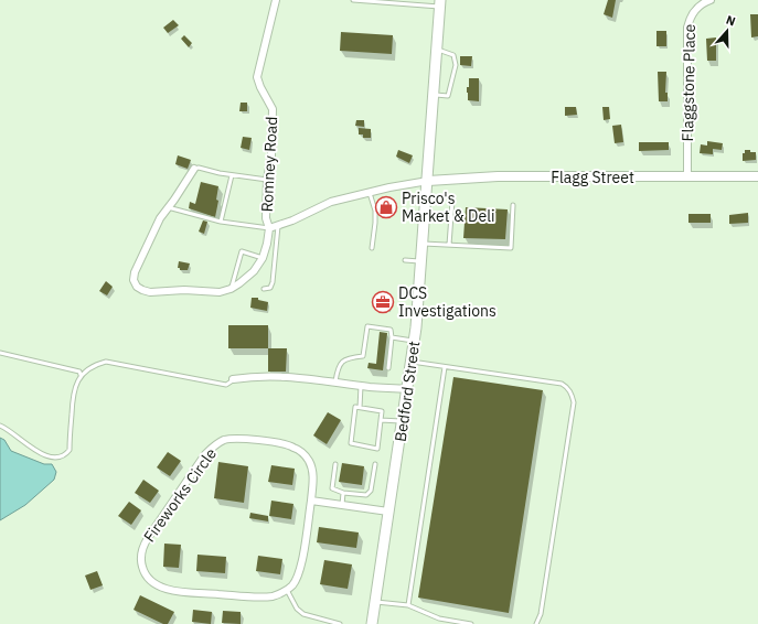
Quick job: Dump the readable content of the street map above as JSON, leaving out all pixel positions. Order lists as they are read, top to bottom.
{
  "streets": {
    "main road": ["Bedford Street"],
    "street": [
      "Flaggstone Place",
      "Romney Road",
      "Flagg Street",
      "Fireworks Circle"
    ]
  },
  "crossings": [
    ["Flaggstone Place", "Flagg Street"],
    ["Romney Road", "Flagg Street"],
    ["Romney Road", "Bedford Street"],
    ["Flagg Street", "Bedford Street"]
  ],
  "places": {
    "shop": ["Prisco's Market & Deli"],
    "office": ["DCS Investigations"]
  },
  "north": "top"
}
